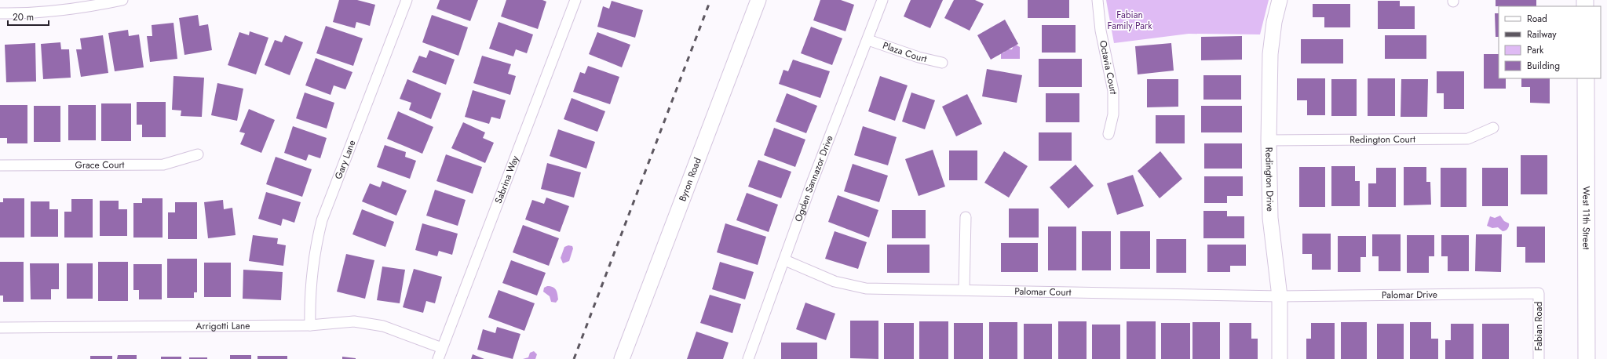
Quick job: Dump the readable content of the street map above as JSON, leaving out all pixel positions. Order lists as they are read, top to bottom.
{
  "streets": {
    "main road": ["Byron Road", "Redington Drive", "West 11th Street"],
    "street": [
      "Plaza Court",
      "Octavia Court",
      "Redington Court",
      "Gary Lane",
      "Grace Court",
      "Sabrina Way",
      "Ogden Sannazor Drive",
      "Palomar Court",
      "Palomar Drive",
      "Arrigotti Lane",
      "Fabian Road"
    ]
  },
  "crossings": [
    ["Plaza Court", "Ogden Sannazor Drive"],
    ["Redington Court", "Redington Drive"],
    ["Gary Lane", "Arrigotti Lane"],
    ["Sabrina Way", "Arrigotti Lane"],
    ["Ogden Sannazor Drive", "Palomar Court"],
    ["Redington Drive", "Palomar Court"],
    ["Redington Drive", "Palomar Drive"],
    ["Palomar Court", "Palomar Drive"],
    ["Palomar Drive", "Fabian Road"]
  ],
  "parks": ["Fabian Family Park"],
  "legend": [
    "Road",
    "Railway",
    "Park",
    "Building"
  ],
  "scale_bar": "20 m"
}
